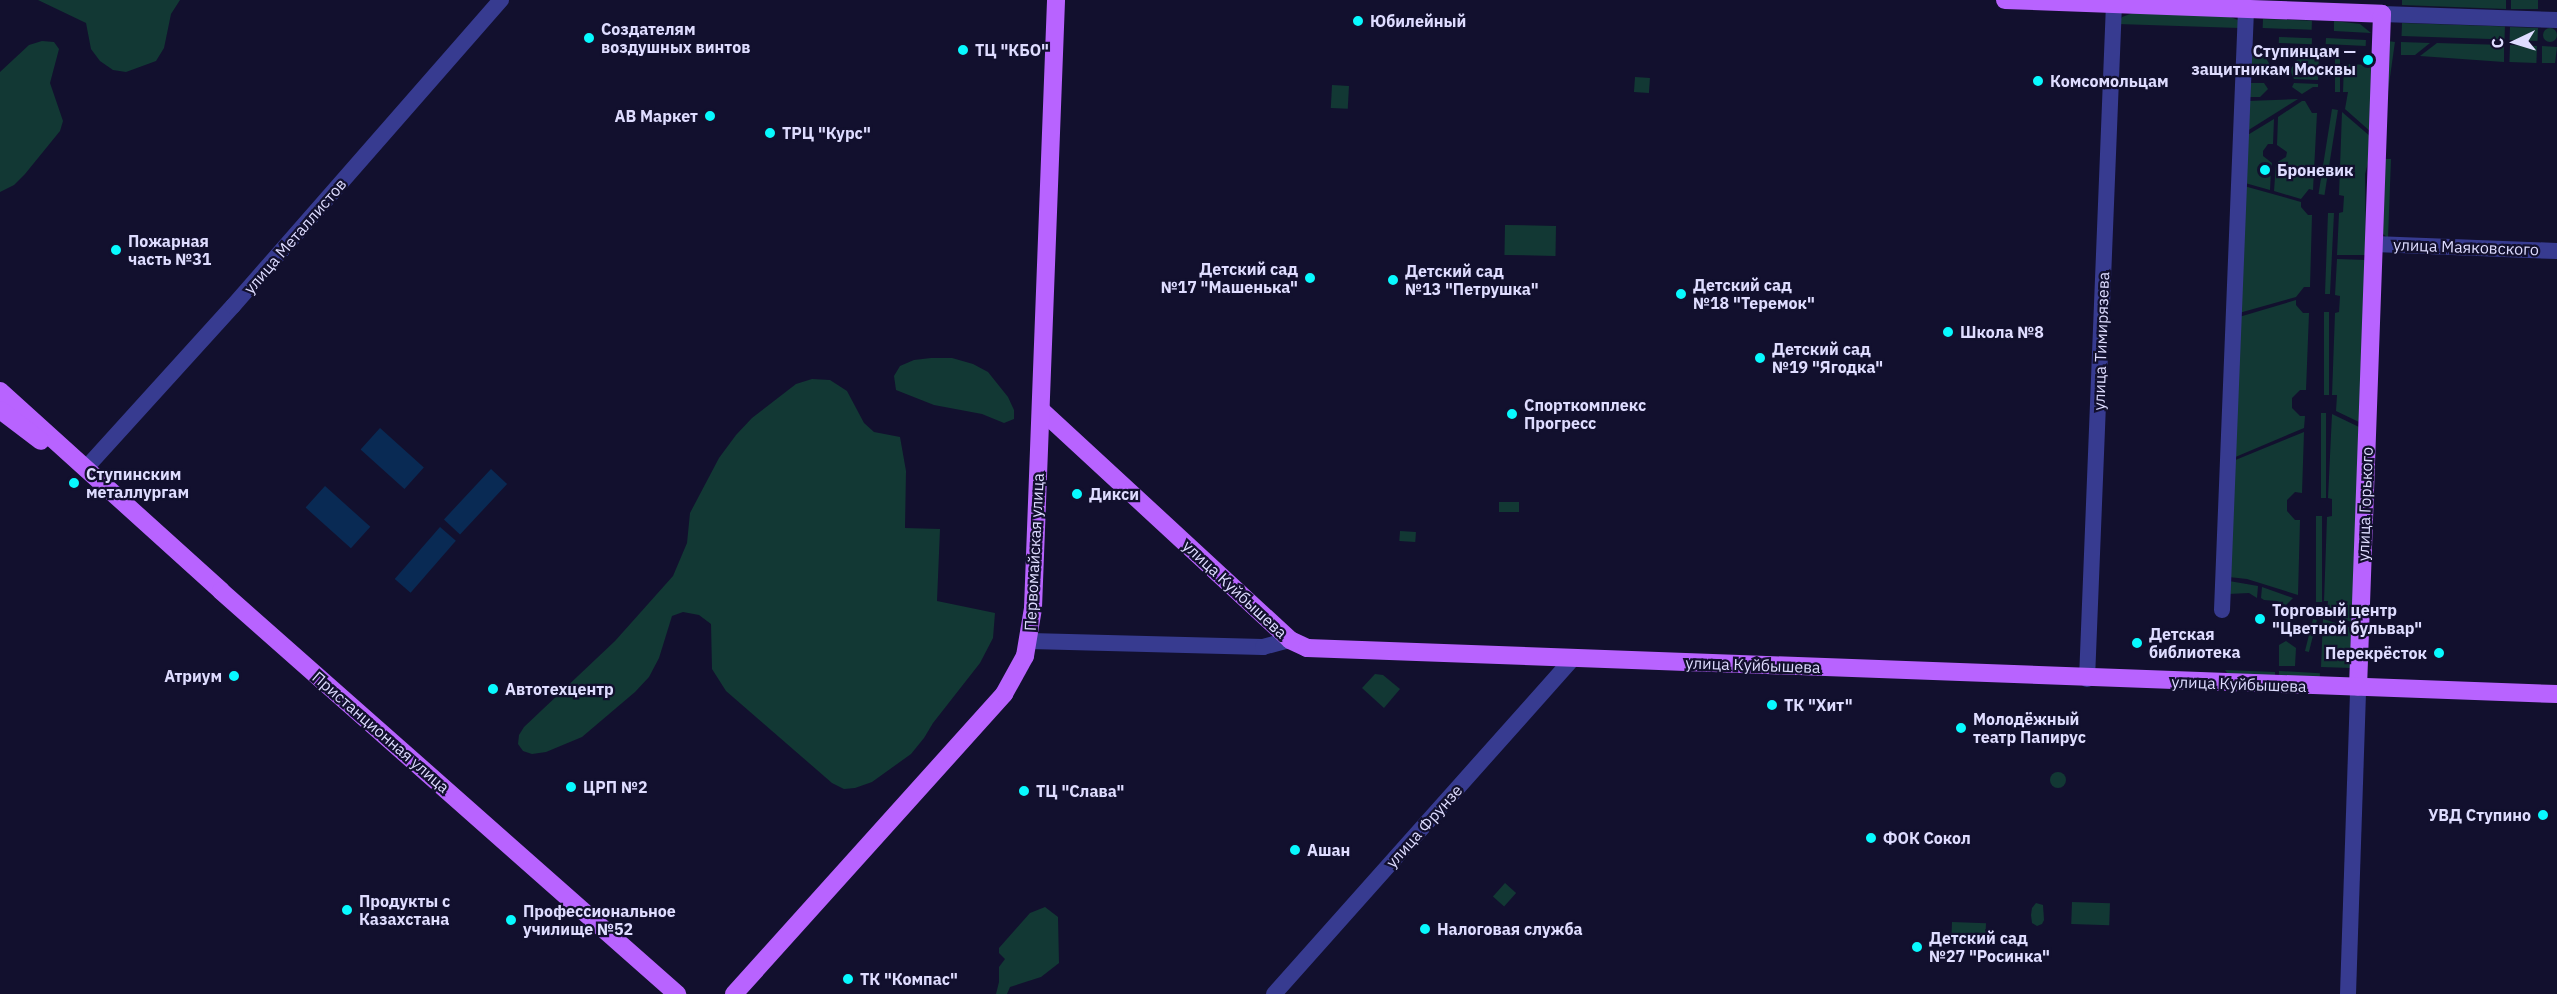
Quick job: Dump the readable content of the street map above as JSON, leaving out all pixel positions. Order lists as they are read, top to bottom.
{
  "streets": {
    "main road": [
      "улица Горького",
      "Первомайская улица",
      "улица Куйбышева",
      "Пристанционная улица"
    ],
    "street": [
      "улица Металлистов",
      "улица Маяковского",
      "улица Тимирязева",
      "улица Фрунзе"
    ]
  },
  "crossings": [
    ["улица Металлистов", "Пристанционная улица"],
    ["улица Маяковского", "улица Горького"],
    ["улица Тимирязева", "улица Куйбышева"],
    ["улица Горького", "улица Куйбышева"],
    ["Первомайская улица", "улица Куйбышева"],
    ["улица Куйбышева", "улица Фрунзе"]
  ],
  "places": [
    "Юбилейный",
    "Создателям воздушных винтов",
    "ТЦ \"КБО\"",
    "Ступинцам — защитникам Москвы",
    "Комсомольцам",
    "АВ Маркет",
    "ТРЦ \"Курс\"",
    "Броневик",
    "Пожарная часть №31",
    "Детский сад №17 \"Машенька\"",
    "Детский сад №13 \"Петрушка\"",
    "Детский сад №18 \"Теремок\"",
    "Школа №8",
    "Детский сад №19 \"Ягодка\"",
    "Спорткомплекс Прогресс",
    "Ступинским металлургам",
    "Дикси",
    "Торговый центр \"Цветной бульвар\"",
    "Детская библиотека",
    "Перекрёсток",
    "Атриум",
    "Автотехцентр",
    "ТК \"Хит\"",
    "Молодёжный театр Папирус",
    "ЦРП №2",
    "ТЦ \"Слава\"",
    "УВД Ступино",
    "ФОК Сокол",
    "Ашан",
    "Продукты с Казахстана",
    "Профессиональное училище №52",
    "Налоговая служба",
    "Детский сад №27 \"Росинка\"",
    "ТК \"Компас\""
  ],
  "north": "left"
}
